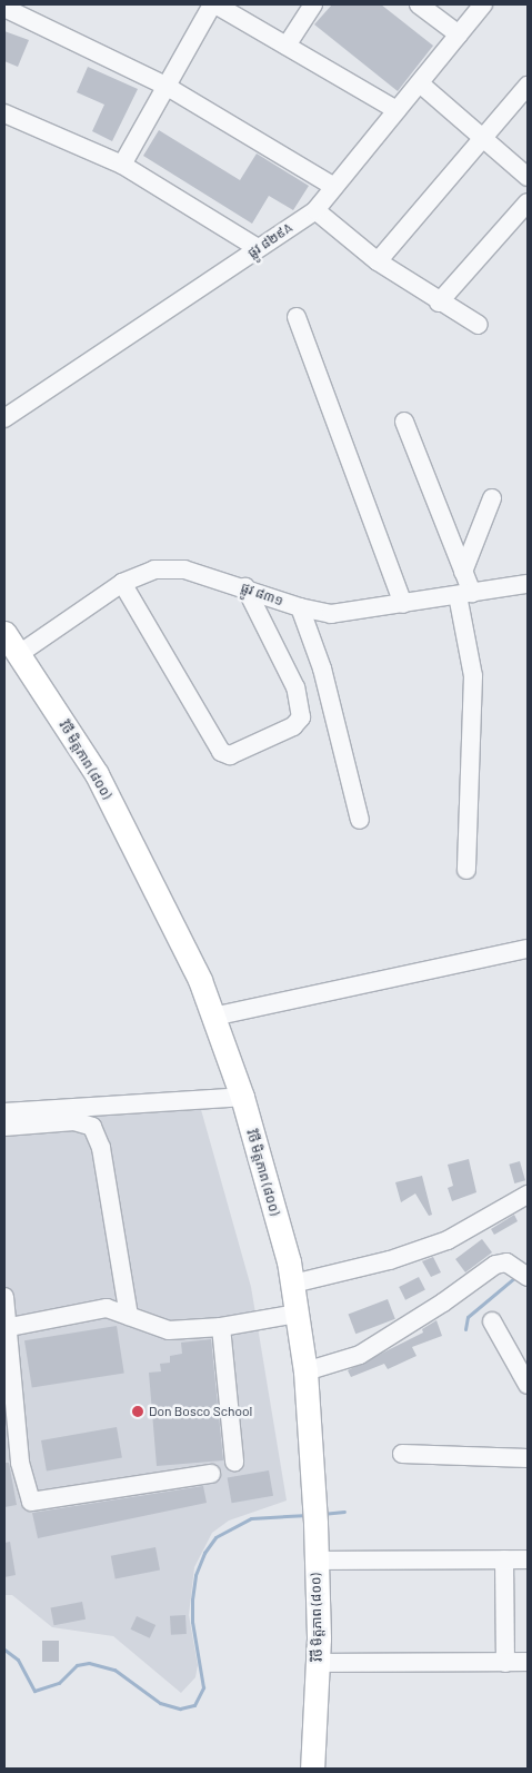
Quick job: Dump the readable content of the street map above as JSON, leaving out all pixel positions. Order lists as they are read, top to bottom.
{
  "streets": {
    "main road": ["វិថី មិត្តភាព (៨០០)"],
    "street": ["ផ្លូវ ៨២៩A", "ផ្លូវ ៨៣១"]
  },
  "crossings": [
    ["ផ្លូវ ៨៣១", "វិថី មិត្តភាព (៨០០)"]
  ],
  "places": ["Don Bosco School"]
}
